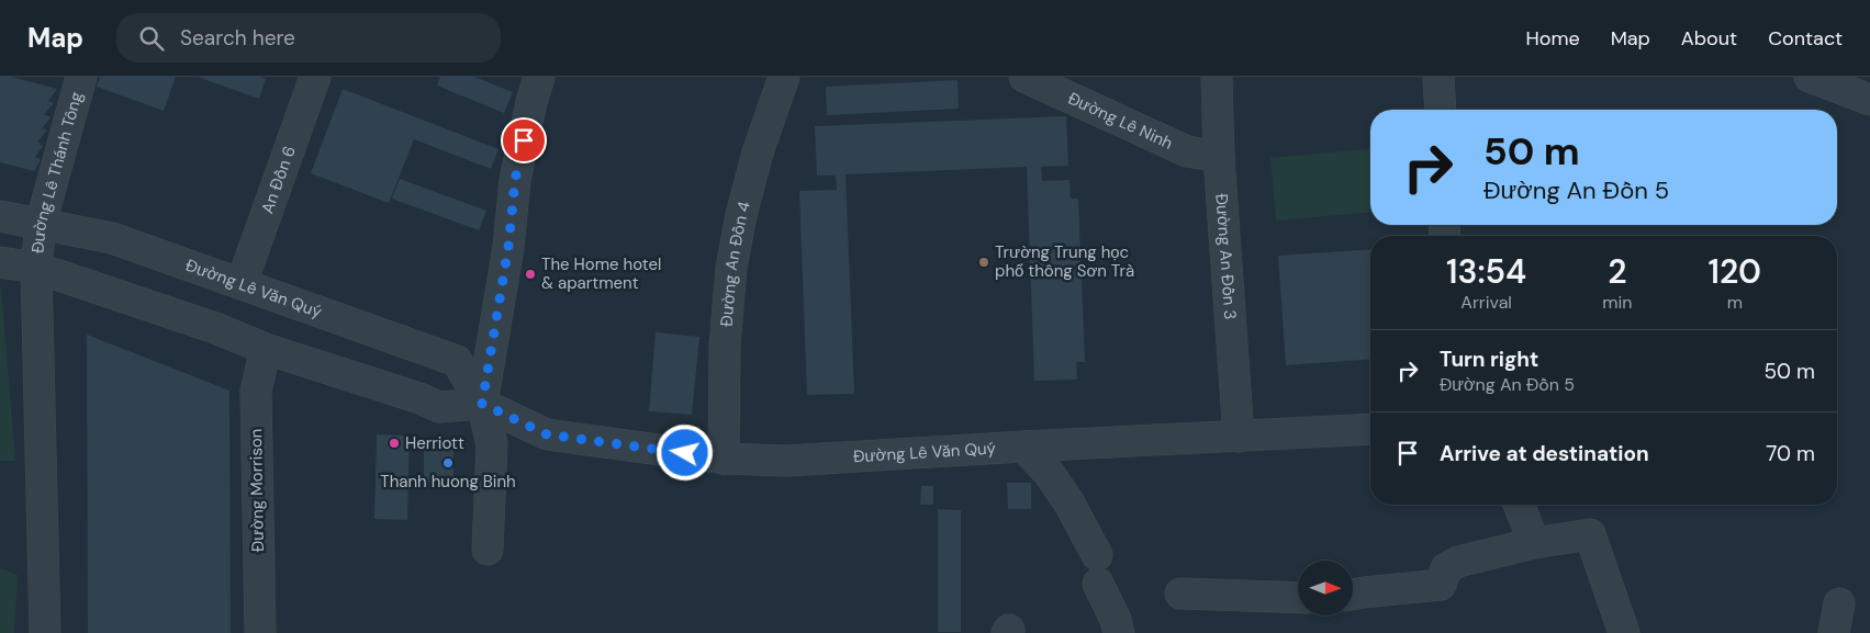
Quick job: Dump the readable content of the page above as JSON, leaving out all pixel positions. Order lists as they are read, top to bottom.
{
  "streets": {
    "street": [
      "Đường Lê Ninh",
      "Đường Lê Thánh Tông",
      "An Đồn 6",
      "Đường An Đồn 3",
      "Đường An Đồn 4",
      "Đường Lê Văn Quý",
      "Đường Morrison"
    ]
  },
  "crossings": [
    ["Đường Lê Ninh", "Đường An Đồn 3"],
    ["Đường Lê Thánh Tông", "Đường Lê Văn Quý"],
    ["An Đồn 6", "Đường Lê Văn Quý"],
    ["Đường An Đồn 3", "Đường Lê Văn Quý"],
    ["Đường An Đồn 4", "Đường Lê Văn Quý"],
    ["Đường Lê Văn Quý", "Đường Morrison"]
  ],
  "places": [
    "Trường Trung học phổ thông Sơn Trà",
    "The Home hotel & apartment",
    "Herriott",
    "Thanh huong Binh"
  ],
  "north": "right",
  "page": {
    "header": "Map",
    "search": "Search here",
    "nav": [
      "Home",
      "Map",
      "About",
      "Contact"
    ],
    "turn": ["50 m", "Đường An Đồn 5"],
    "eta": [
      "13:54",
      "Arrival",
      "2",
      "min",
      "120",
      "m"
    ],
    "list": [
      {
        "name": "Turn right",
        "note": "Đường An Đồn 5",
        "value": "50 m"
      },
      {
        "name": "Arrive at destination",
        "value": "70 m"
      }
    ]
  }
}
